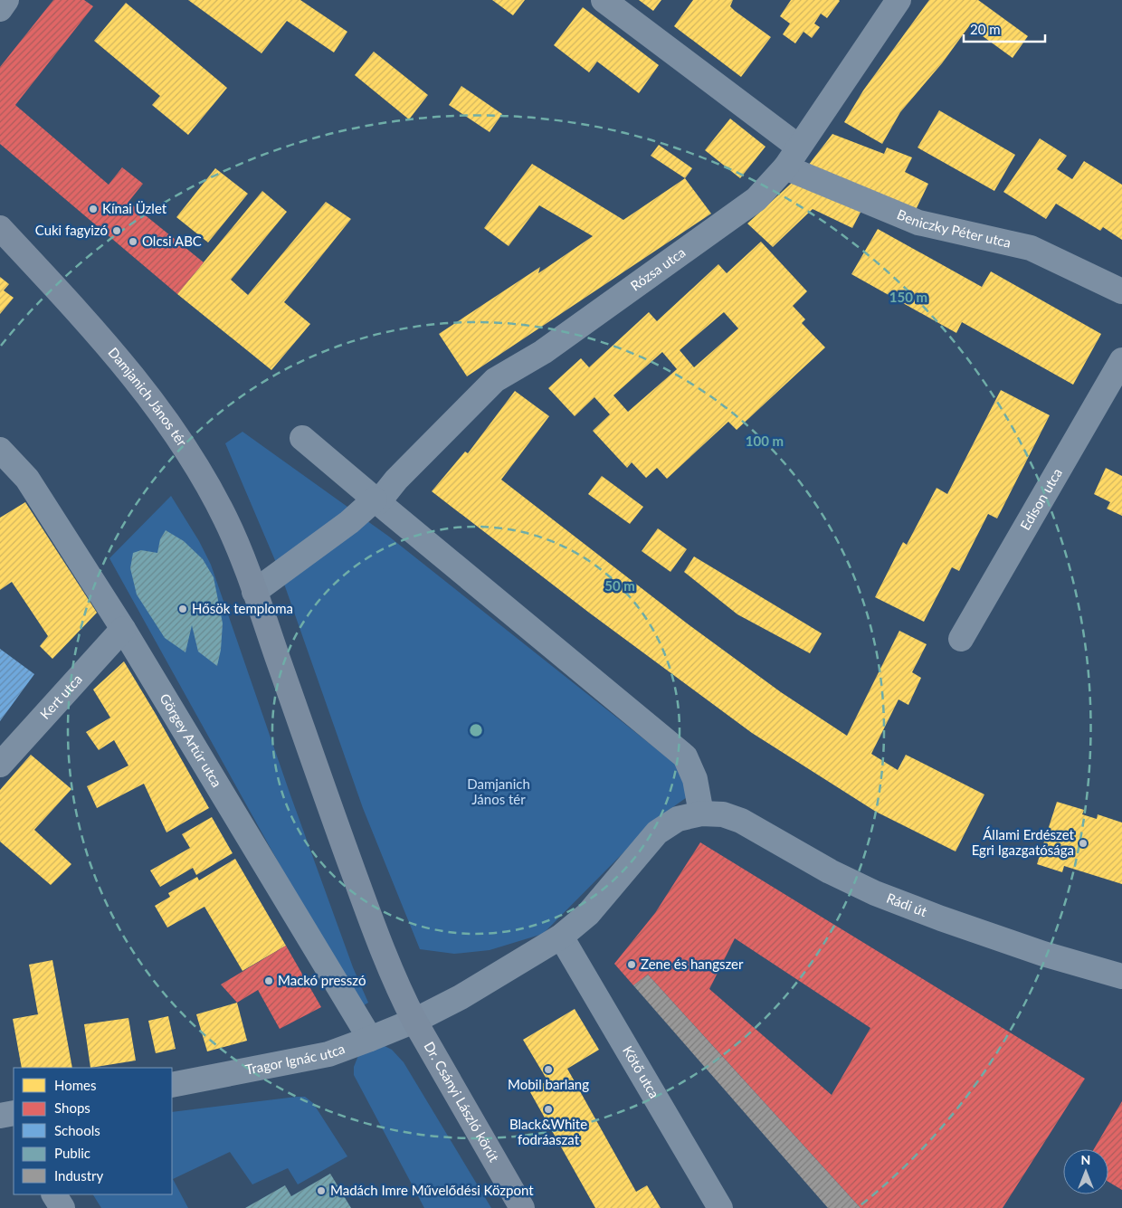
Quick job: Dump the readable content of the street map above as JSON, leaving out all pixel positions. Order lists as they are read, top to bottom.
{
  "streets": {
    "main road": ["Damjanich János tér", "Dr. Csányi László körút"],
    "street": [
      "Beniczky Péter utca",
      "Rózsa utca",
      "Edison utca",
      "Kert utca",
      "Görgey Artúr utca",
      "Rádi út",
      "Tragor Ignác utca",
      "Kötő utca"
    ]
  },
  "crossings": [
    ["Beniczky Péter utca", "Rózsa utca"],
    ["Damjanich János tér", "Tragor Ignác utca"],
    ["Damjanich János tér", "Dr. Csányi László körút"],
    ["Kert utca", "Görgey Artúr utca"],
    ["Görgey Artúr utca", "Tragor Ignác utca"],
    ["Tragor Ignác utca", "Dr. Csányi László körút"]
  ],
  "parks": ["Damjanich János tér"],
  "places": [
    "Kínai Üzlet",
    "Cuki fagyizó",
    "Olcsi ABC",
    "Hősök temploma",
    "Állami Erdészet Egri Igazgatósága",
    "Zene és hangszer",
    "Mackó presszó",
    "Mobil barlang",
    "Black&White fodráaszat",
    "Madách Imre Művelődési Központ"
  ],
  "legend": [
    "Homes",
    "Shops",
    "Schools",
    "Public",
    "Industry"
  ],
  "scale_bar": "20 m",
  "north": "top",
  "rings": ["150 m", "100 m", "50 m"]
}
